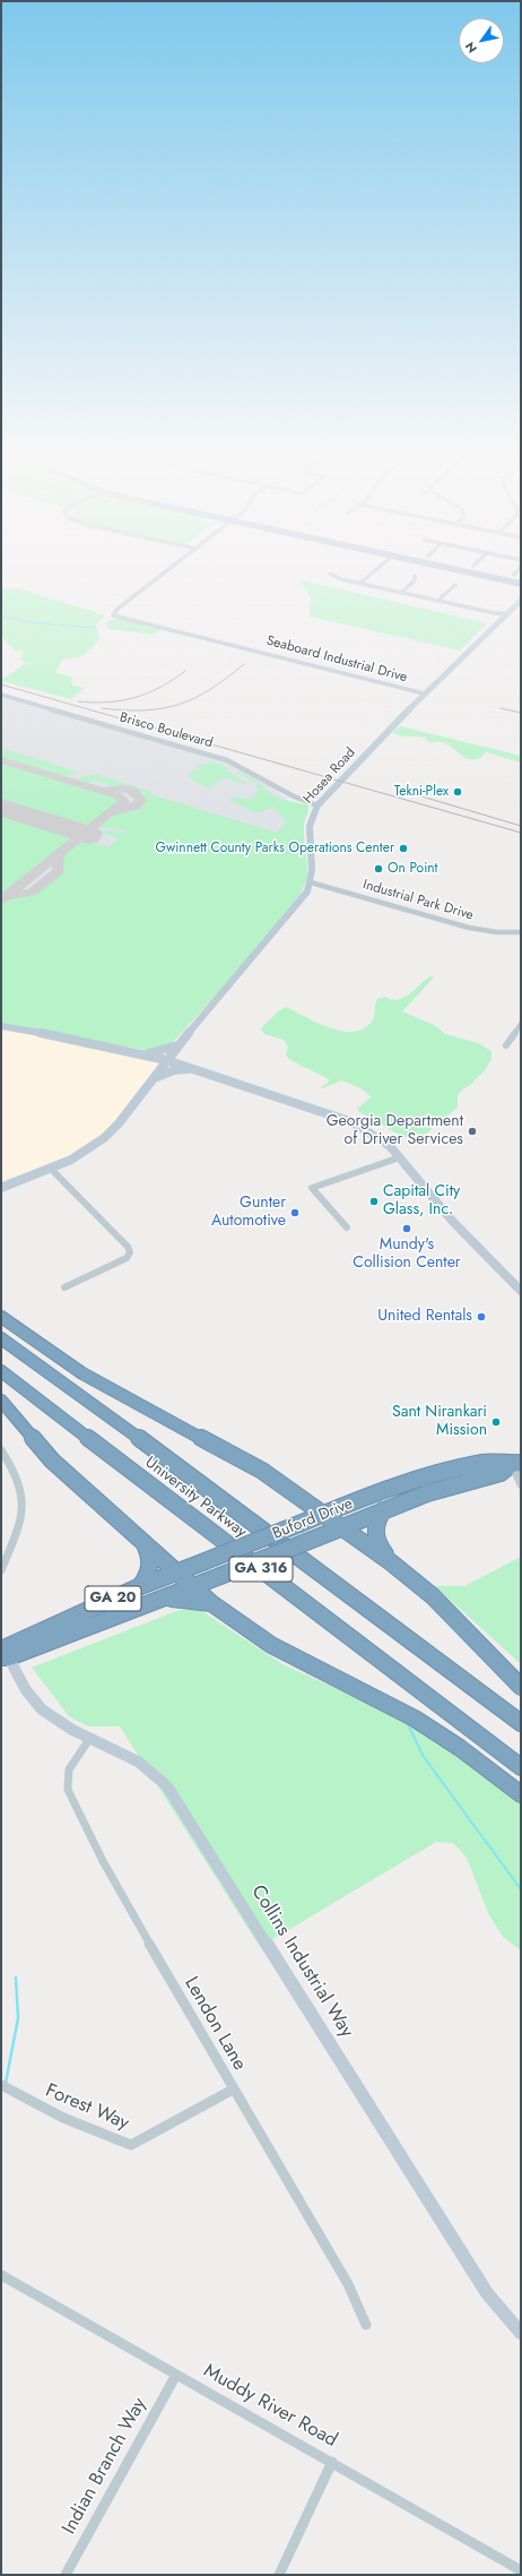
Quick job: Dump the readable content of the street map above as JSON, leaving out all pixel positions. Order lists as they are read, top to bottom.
{
  "streets": {
    "highway": [
      "University Parkway",
      "Buford Drive",
      "GA 316",
      "GA 20"
    ],
    "street": [
      "Seaboard Industrial Drive",
      "Brisco Boulevard",
      "Hosea Road",
      "Industrial Park Drive",
      "Collins Industrial Way",
      "Lendon Lane",
      "Forest Way",
      "Muddy River Road",
      "Indian Branch Way"
    ]
  },
  "crossings": [
    ["Seaboard Industrial Drive", "Hosea Road"],
    ["Brisco Boulevard", "Hosea Road"],
    ["Hosea Road", "Industrial Park Drive"],
    ["Buford Drive", "Collins Industrial Way"],
    ["Collins Industrial Way", "Lendon Lane"],
    ["Lendon Lane", "Forest Way"],
    ["Muddy River Road", "Indian Branch Way"]
  ],
  "places": [
    "Tekni-Plex",
    "Gwinnett County Parks Operations Center",
    "On Point",
    "Georgia Department of Driver Services",
    "Capital City Glass, Inc.",
    "Gunter Automotive",
    "Mundy's Collision Center",
    "United Rentals",
    "Sant Nirankari Mission"
  ],
  "north": "bottom left"
}
